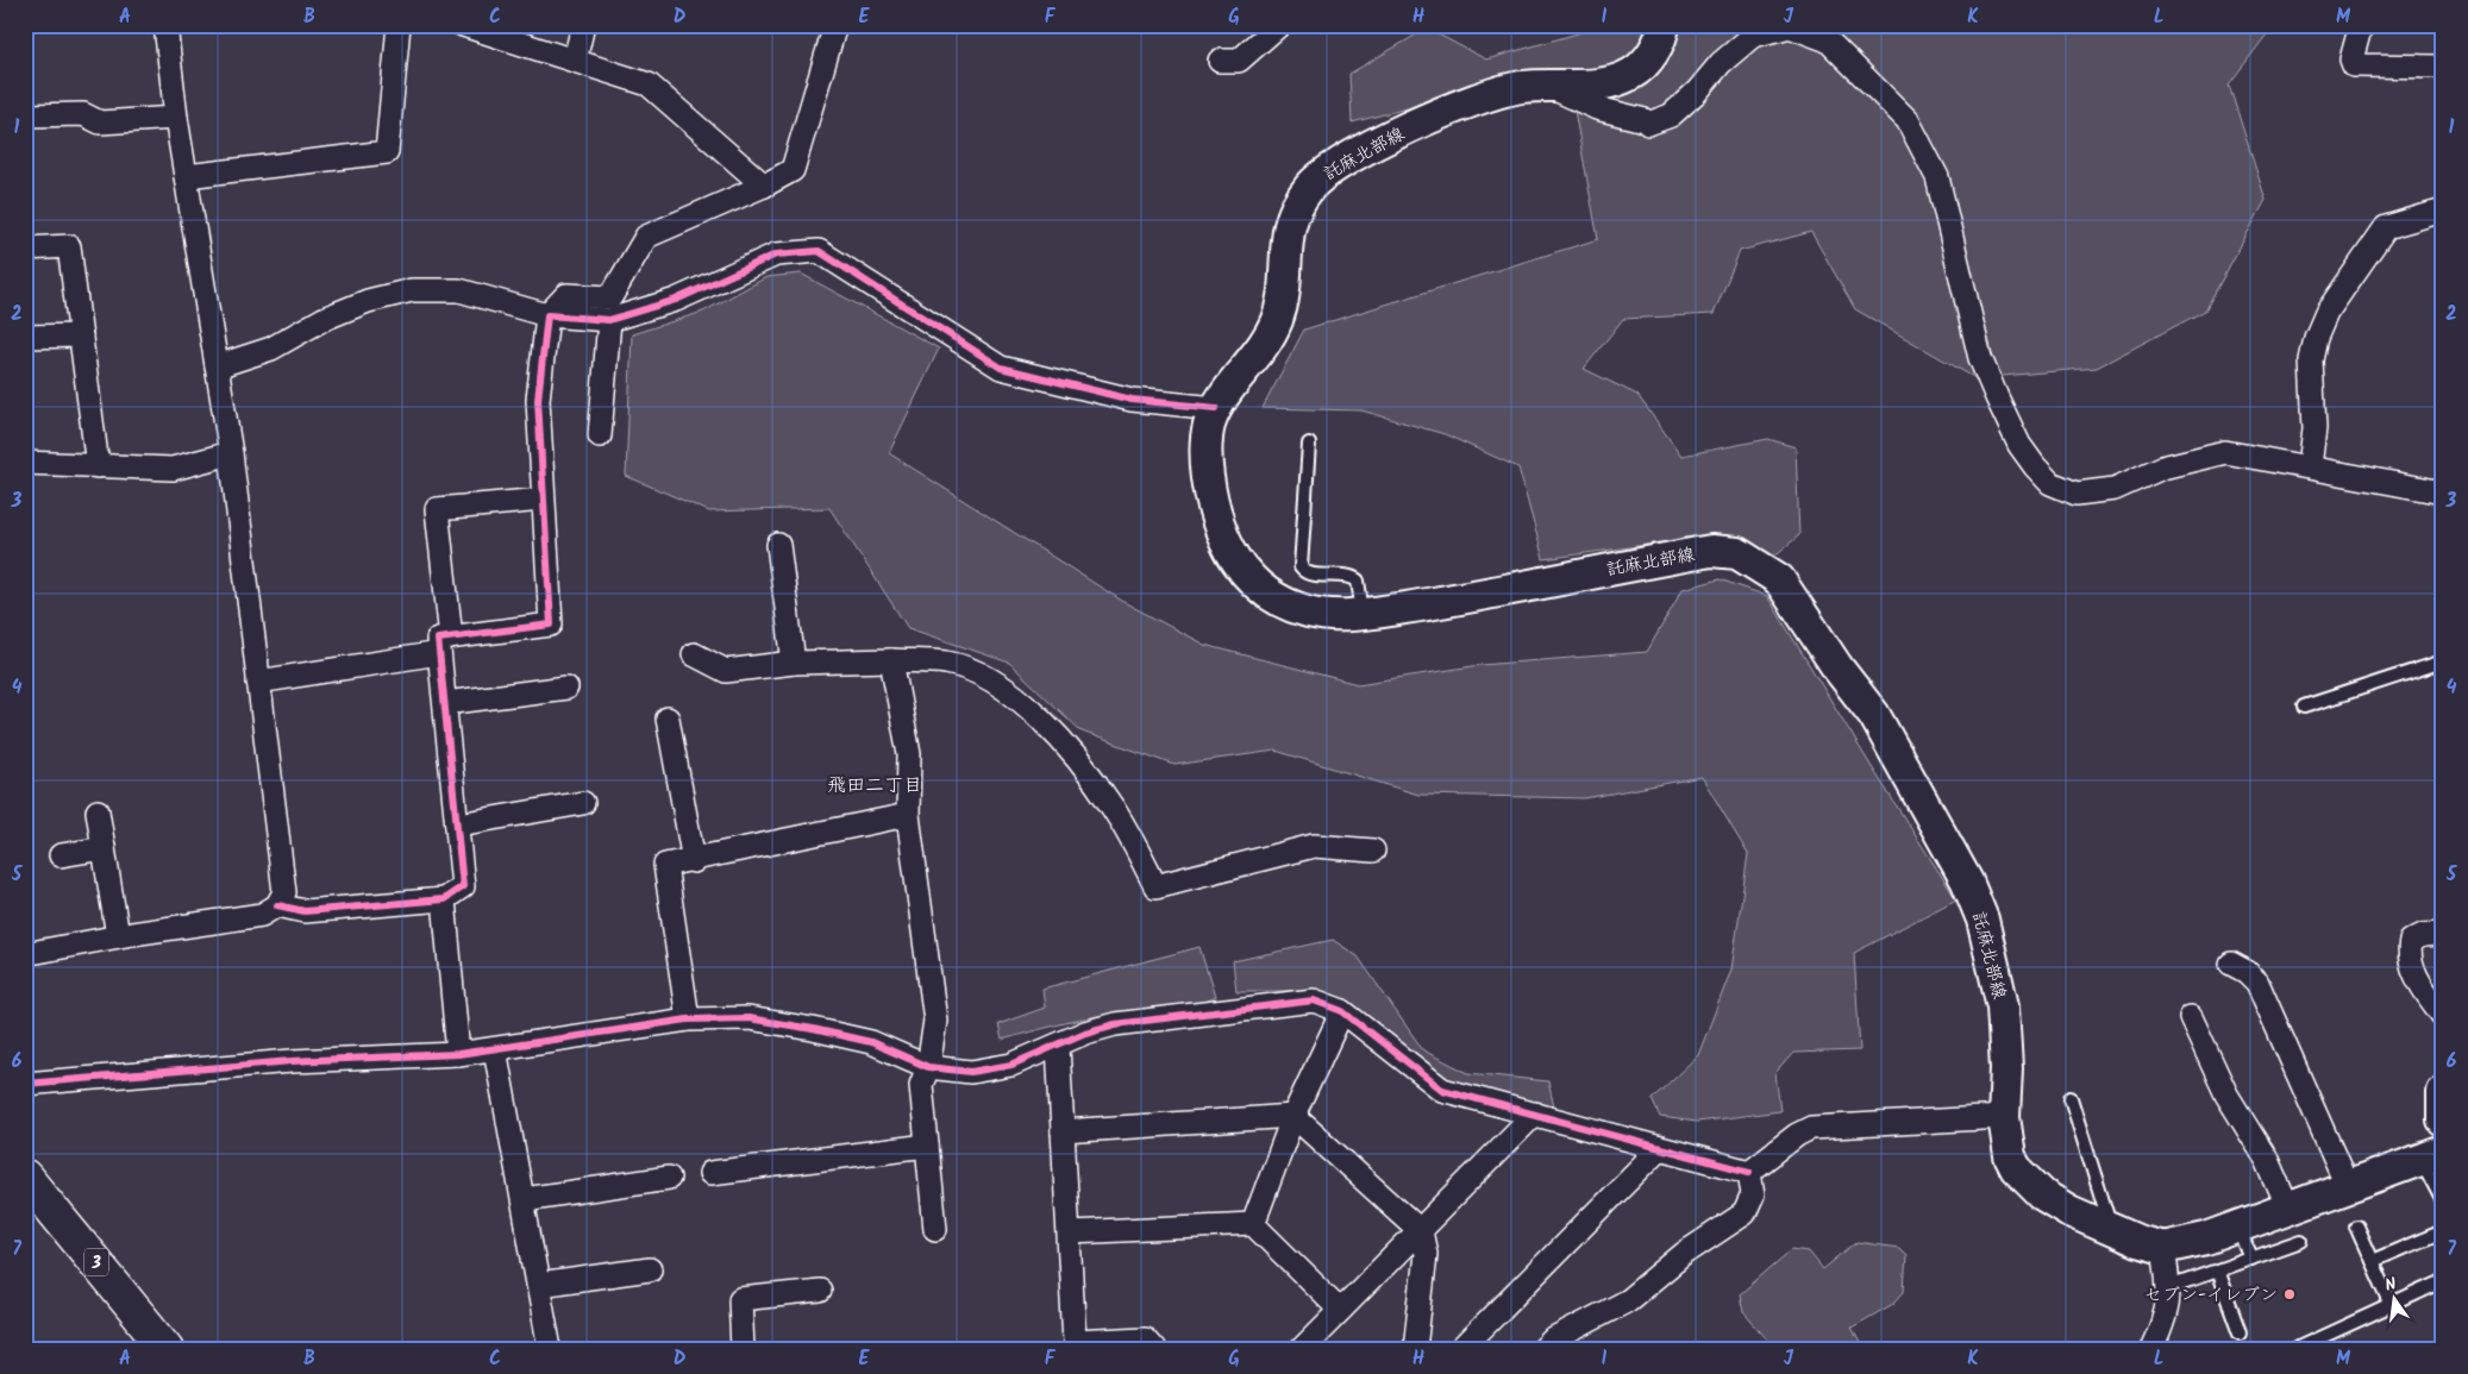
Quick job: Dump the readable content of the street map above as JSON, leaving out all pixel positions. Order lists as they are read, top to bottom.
{
  "streets": {
    "highway": ["3"],
    "main road": ["託麻北部線"]
  },
  "districts": ["飛田二丁目"],
  "places": ["セブン-イレブン"],
  "north": "top",
  "grid": {
    "columns": [
      "A",
      "B",
      "C",
      "D",
      "E",
      "F",
      "G",
      "H",
      "I",
      "J",
      "K",
      "L",
      "M"
    ],
    "rows": [
      "1",
      "2",
      "3",
      "4",
      "5",
      "6",
      "7"
    ]
  }
}
